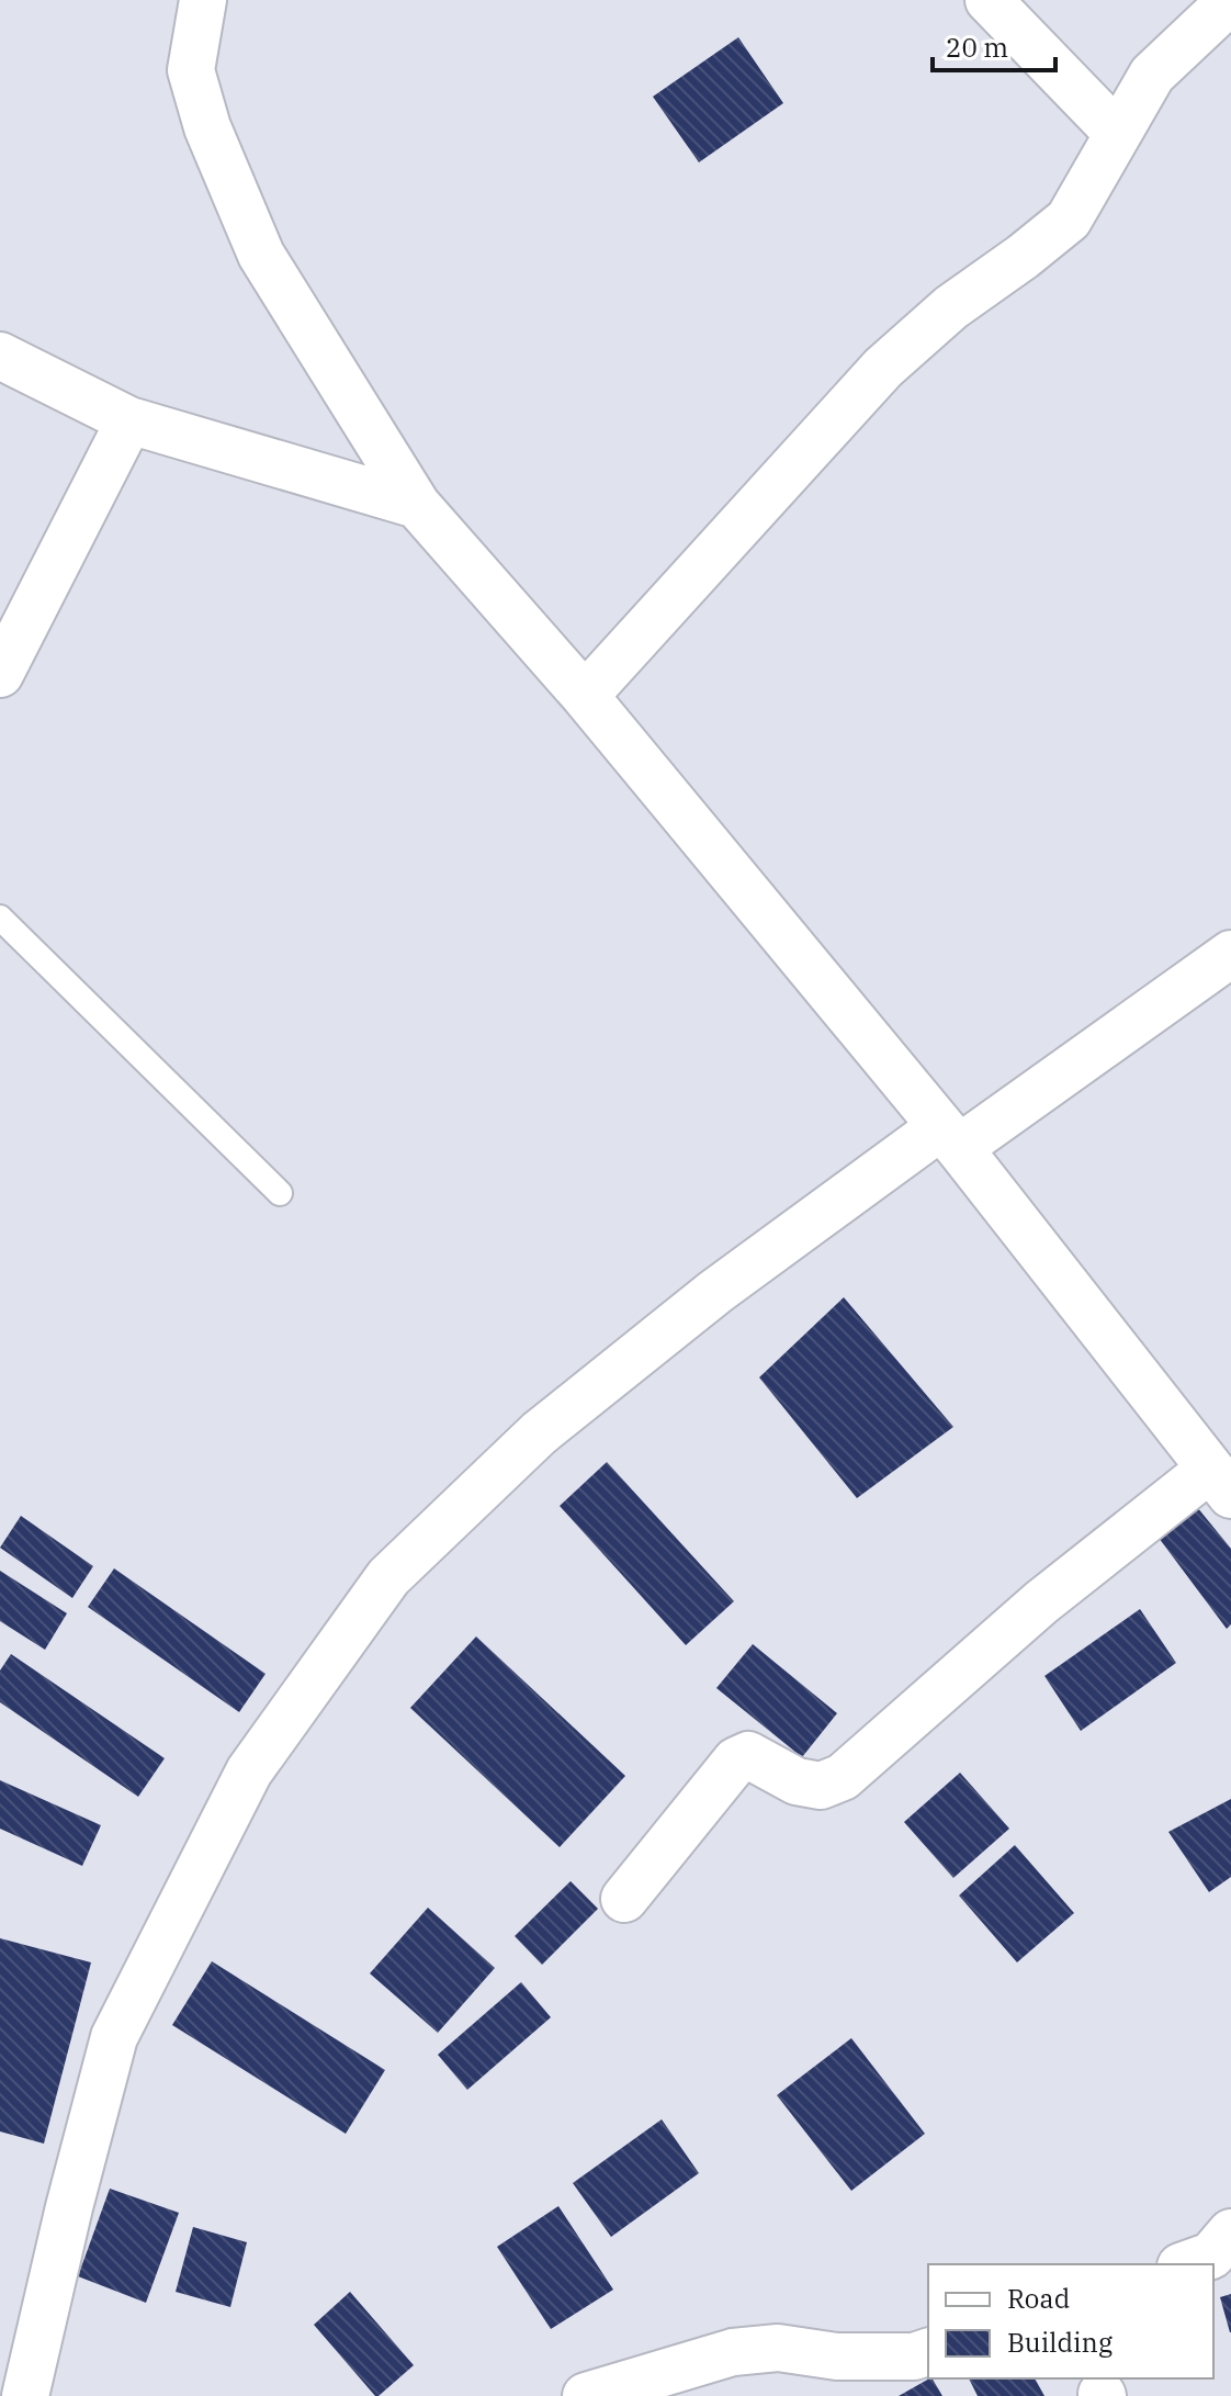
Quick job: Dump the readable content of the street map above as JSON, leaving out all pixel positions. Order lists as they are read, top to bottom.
{
  "legend": ["Road", "Building"],
  "scale_bar": "20 m"
}
